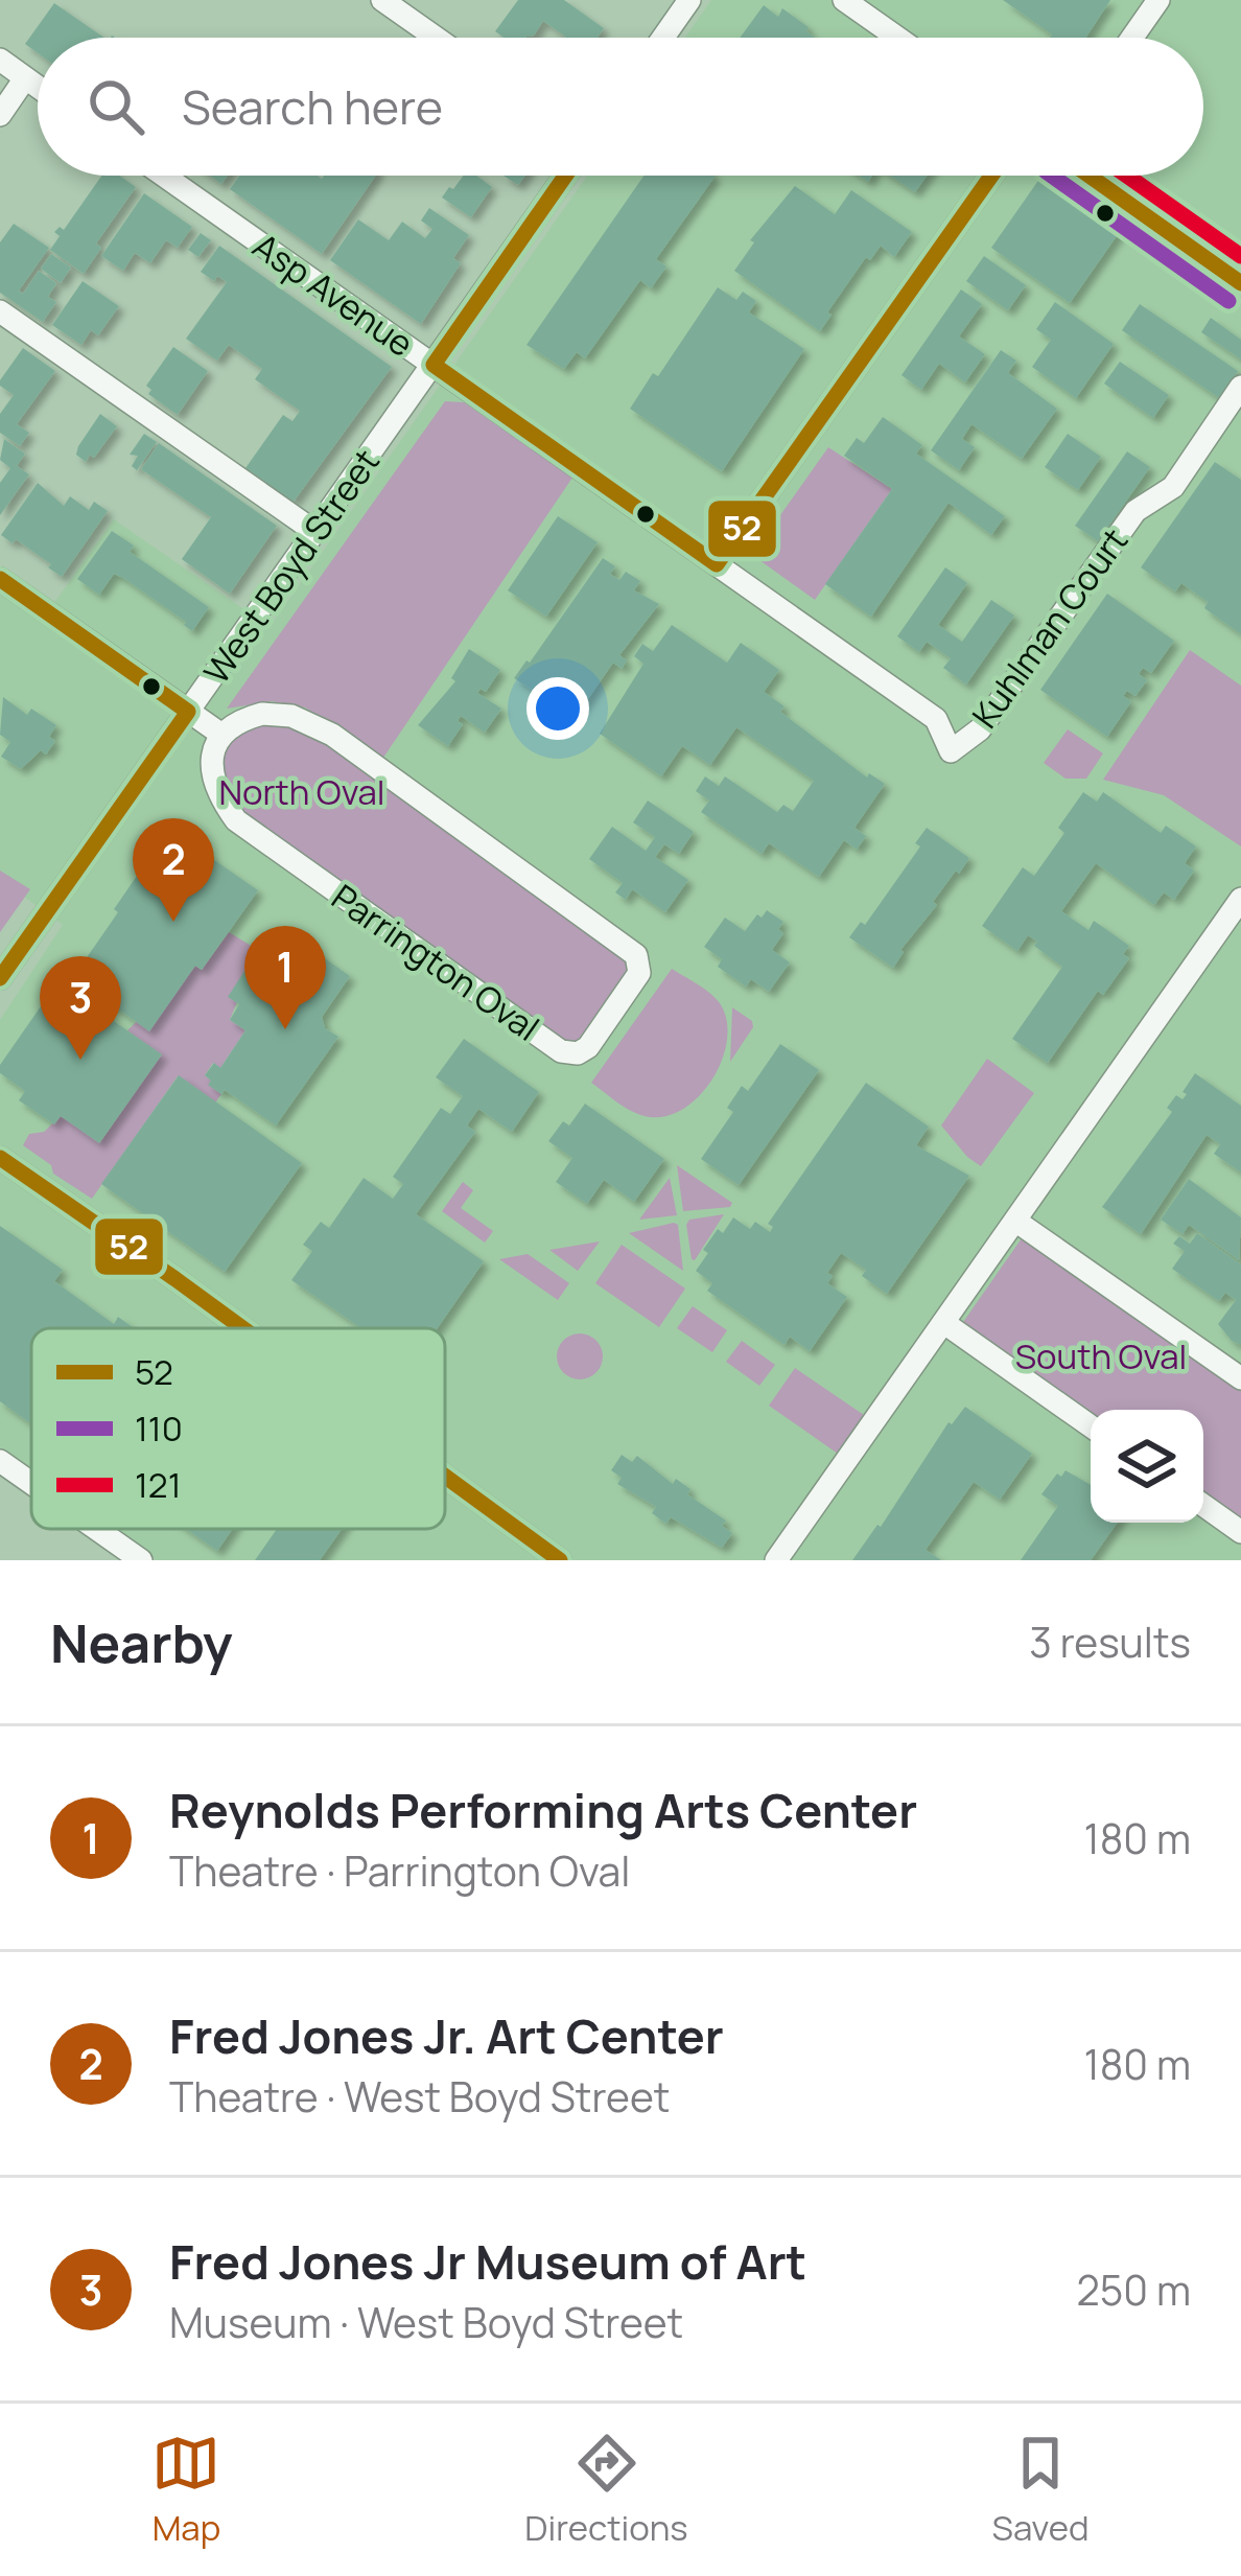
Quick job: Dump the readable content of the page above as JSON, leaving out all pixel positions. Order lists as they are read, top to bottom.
{
  "streets": {
    "street": [
      "Asp Avenue",
      "West Boyd Street",
      "Kuhlman Court",
      "Parrington Oval"
    ]
  },
  "crossings": [
    ["Asp Avenue", "West Boyd Street"],
    ["Asp Avenue", "Kuhlman Court"]
  ],
  "parks": ["North Oval", "South Oval"],
  "lines": ["transit line 52", "transit line 110", "transit line 121"],
  "legend": ["52", "110", "121"],
  "page": {
    "search": "Search here",
    "pins": ["2", "1", "3"],
    "heading": ["Nearby", "3 results"],
    "list": [
      {
        "mark": "1",
        "name": "Reynolds Performing Arts Center",
        "note": "Theatre · Parrington Oval",
        "value": "180 m"
      },
      {
        "mark": "2",
        "name": "Fred Jones Jr. Art Center",
        "note": "Theatre · West Boyd Street",
        "value": "180 m"
      },
      {
        "mark": "3",
        "name": "Fred Jones Jr Museum of Art",
        "note": "Museum · West Boyd Street",
        "value": "250 m"
      }
    ],
    "nav": ["Map", "Directions", "Saved"]
  }
}
